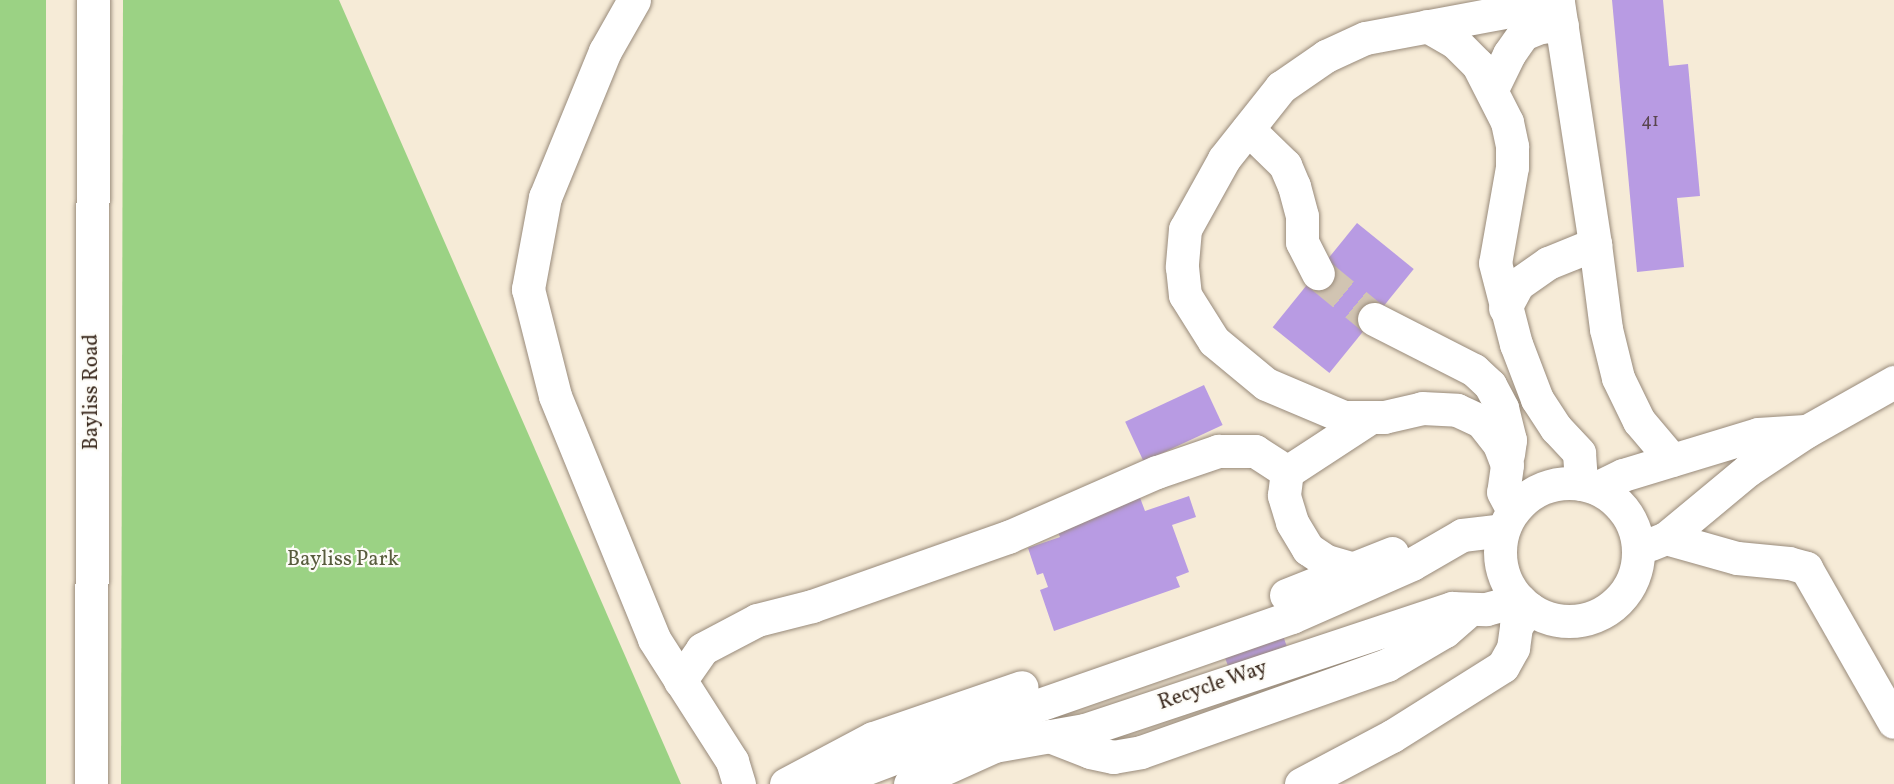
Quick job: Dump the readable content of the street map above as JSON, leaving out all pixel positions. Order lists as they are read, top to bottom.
{
  "streets": {
    "street": ["Bayliss Road", "Recycle Way"]
  },
  "parks": ["Bayliss Park"],
  "house_numbers": ["41"]
}
